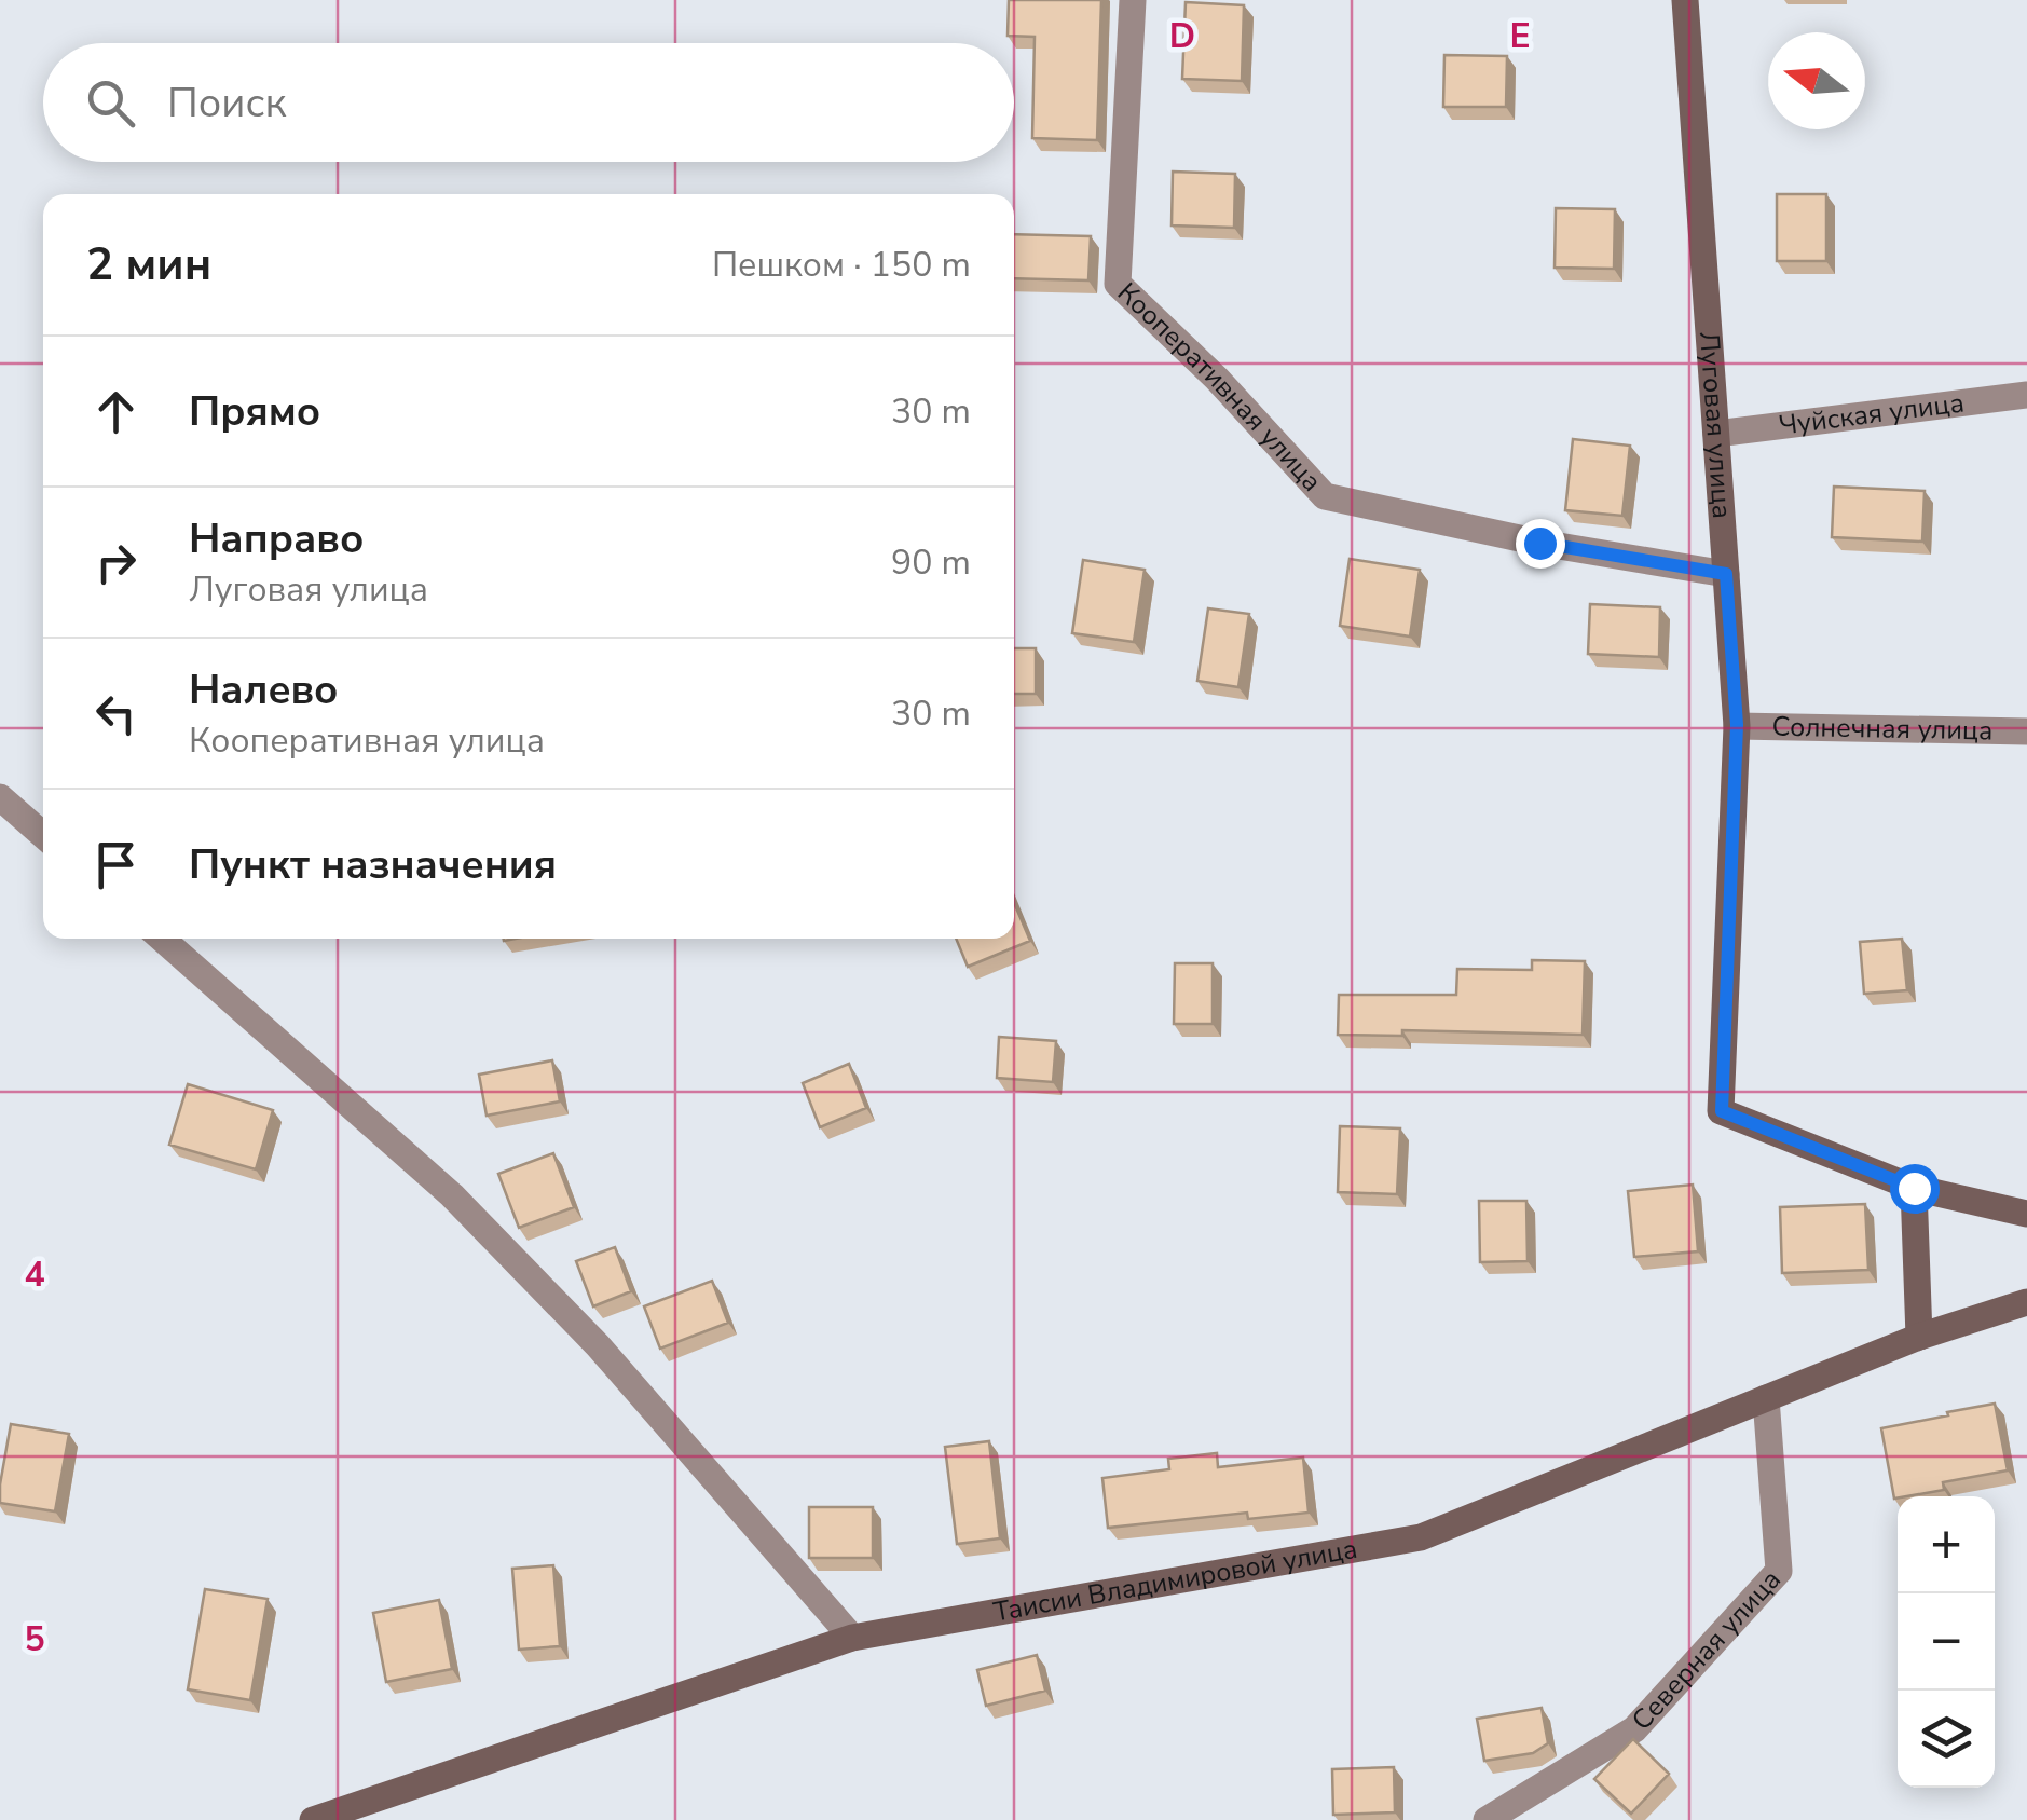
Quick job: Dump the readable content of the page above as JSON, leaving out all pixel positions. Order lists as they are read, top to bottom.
{
  "streets": {
    "street": [
      "Кооперативная улица",
      "Чуйская улица",
      "Луговая улица",
      "Солнечная улица",
      "Таисии Владимировой улица",
      "Северная улица"
    ]
  },
  "crossings": [
    ["Кооперативная улица", "Луговая улица"],
    ["Чуйская улица", "Луговая улица"],
    ["Луговая улица", "Солнечная улица"],
    ["Таисии Владимировой улица", "Северная улица"]
  ],
  "north": "left",
  "page": {
    "search": "Поиск",
    "heading": ["2 мин", "Пешком · 150 m"],
    "list": [
      ["Прямо", "30 m"],
      ["Направо", "Луговая улица", "90 m"],
      ["Налево", "Кооперативная улица", "30 m"],
      "Пункт назначения"
    ],
    "map_buttons": ["+", "−"]
  },
  "grid": {
    "columns": ["D", "E"],
    "rows": ["4", "5"]
  }
}
